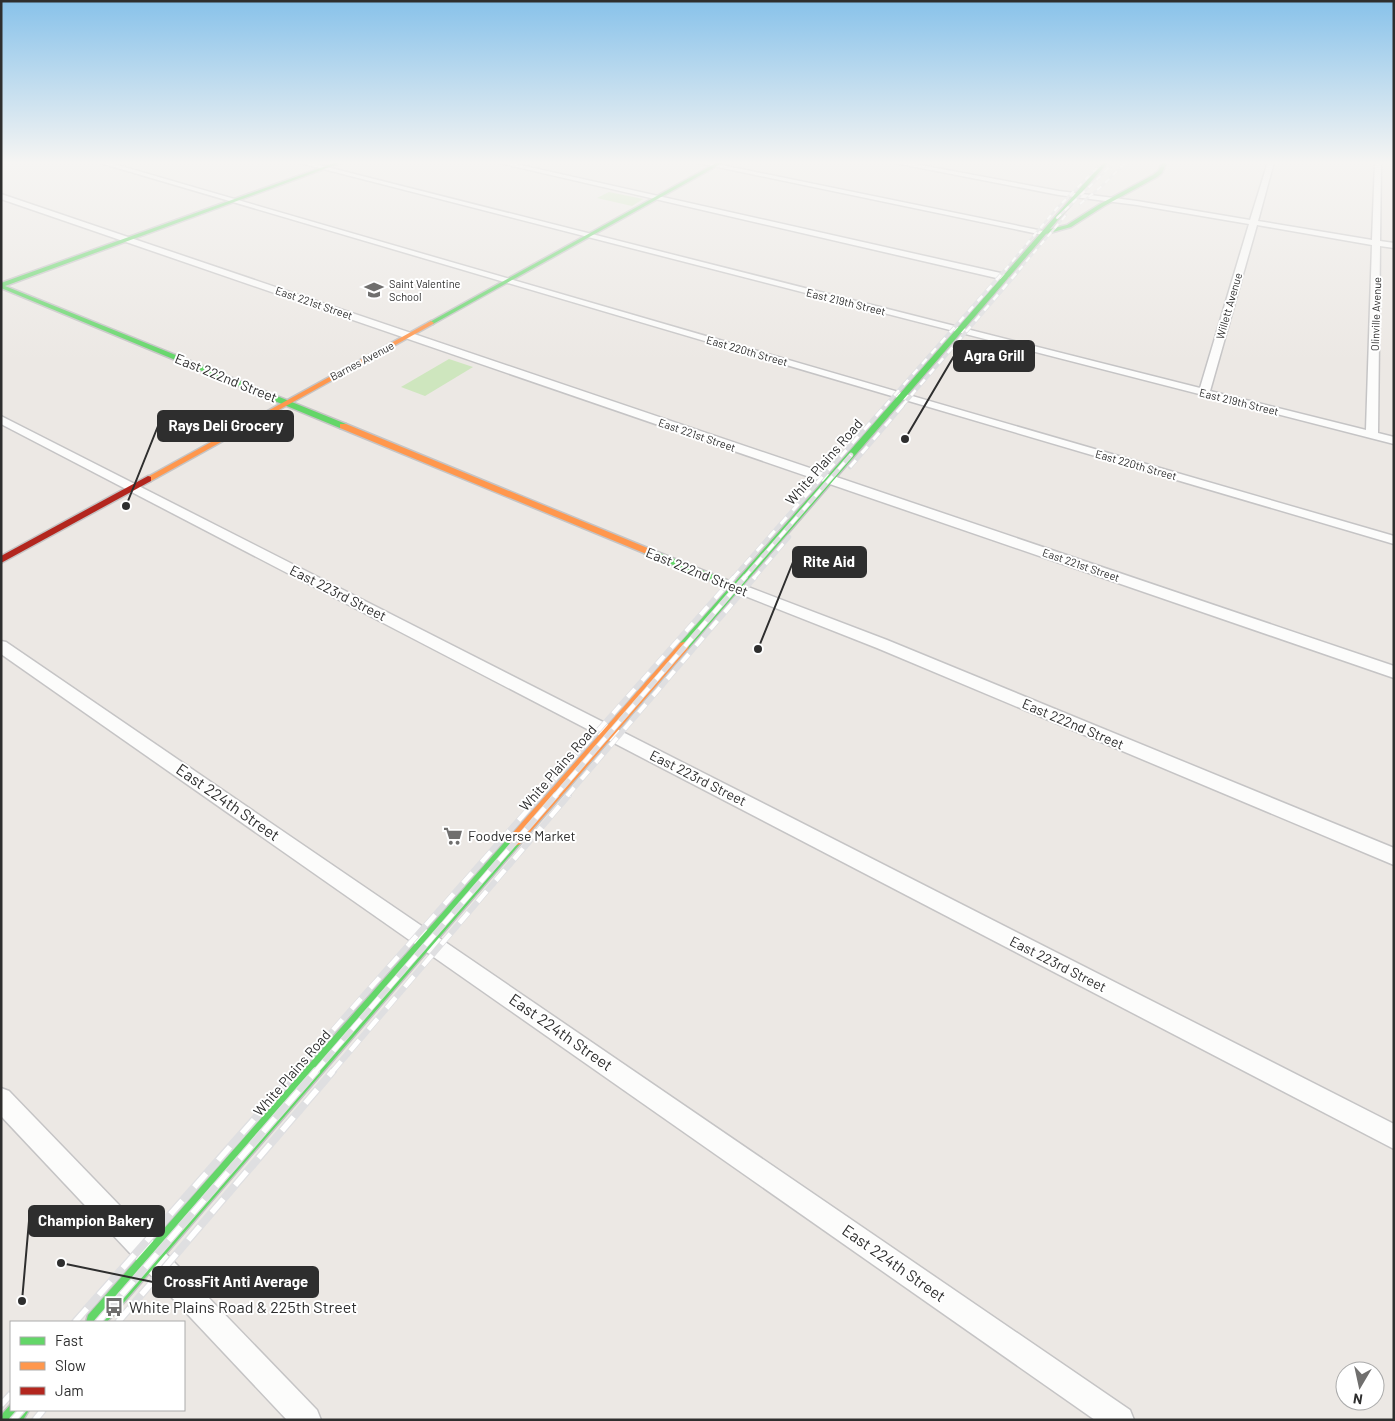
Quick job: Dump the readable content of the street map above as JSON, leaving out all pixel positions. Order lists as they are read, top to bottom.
{
  "streets": {
    "street": [
      "East 219th Street",
      "East 221st Street",
      "Willett Avenue",
      "Olinville Avenue",
      "East 220th Street",
      "Barnes Avenue",
      "East 222nd Street",
      "White Plains Road",
      "East 223rd Street",
      "East 224th Street"
    ]
  },
  "crossings": [
    ["East 219th Street", "Willett Avenue"],
    ["East 219th Street", "Olinville Avenue"],
    ["East 219th Street", "Barnes Avenue"],
    ["East 219th Street", "White Plains Road"],
    ["East 221st Street", "Barnes Avenue"],
    ["East 221st Street", "White Plains Road"],
    ["East 220th Street", "Barnes Avenue"],
    ["East 220th Street", "White Plains Road"],
    ["Barnes Avenue", "East 222nd Street"],
    ["Barnes Avenue", "East 223rd Street"],
    ["East 222nd Street", "White Plains Road"],
    ["White Plains Road", "East 223rd Street"],
    ["White Plains Road", "East 224th Street"]
  ],
  "places": {
    "school or university": ["Saint Valentine School"],
    "other": [
      "Agra Grill",
      "Rays Deli Grocery",
      "Rite Aid",
      "CrossFit Anti Average",
      "Champion Bakery"
    ],
    "supermarket": ["Foodverse Market"],
    "bus stop": ["White Plains Road & 225th Street"]
  },
  "legend": ["Fast", "Slow", "Jam"],
  "north": "bottom"
}
